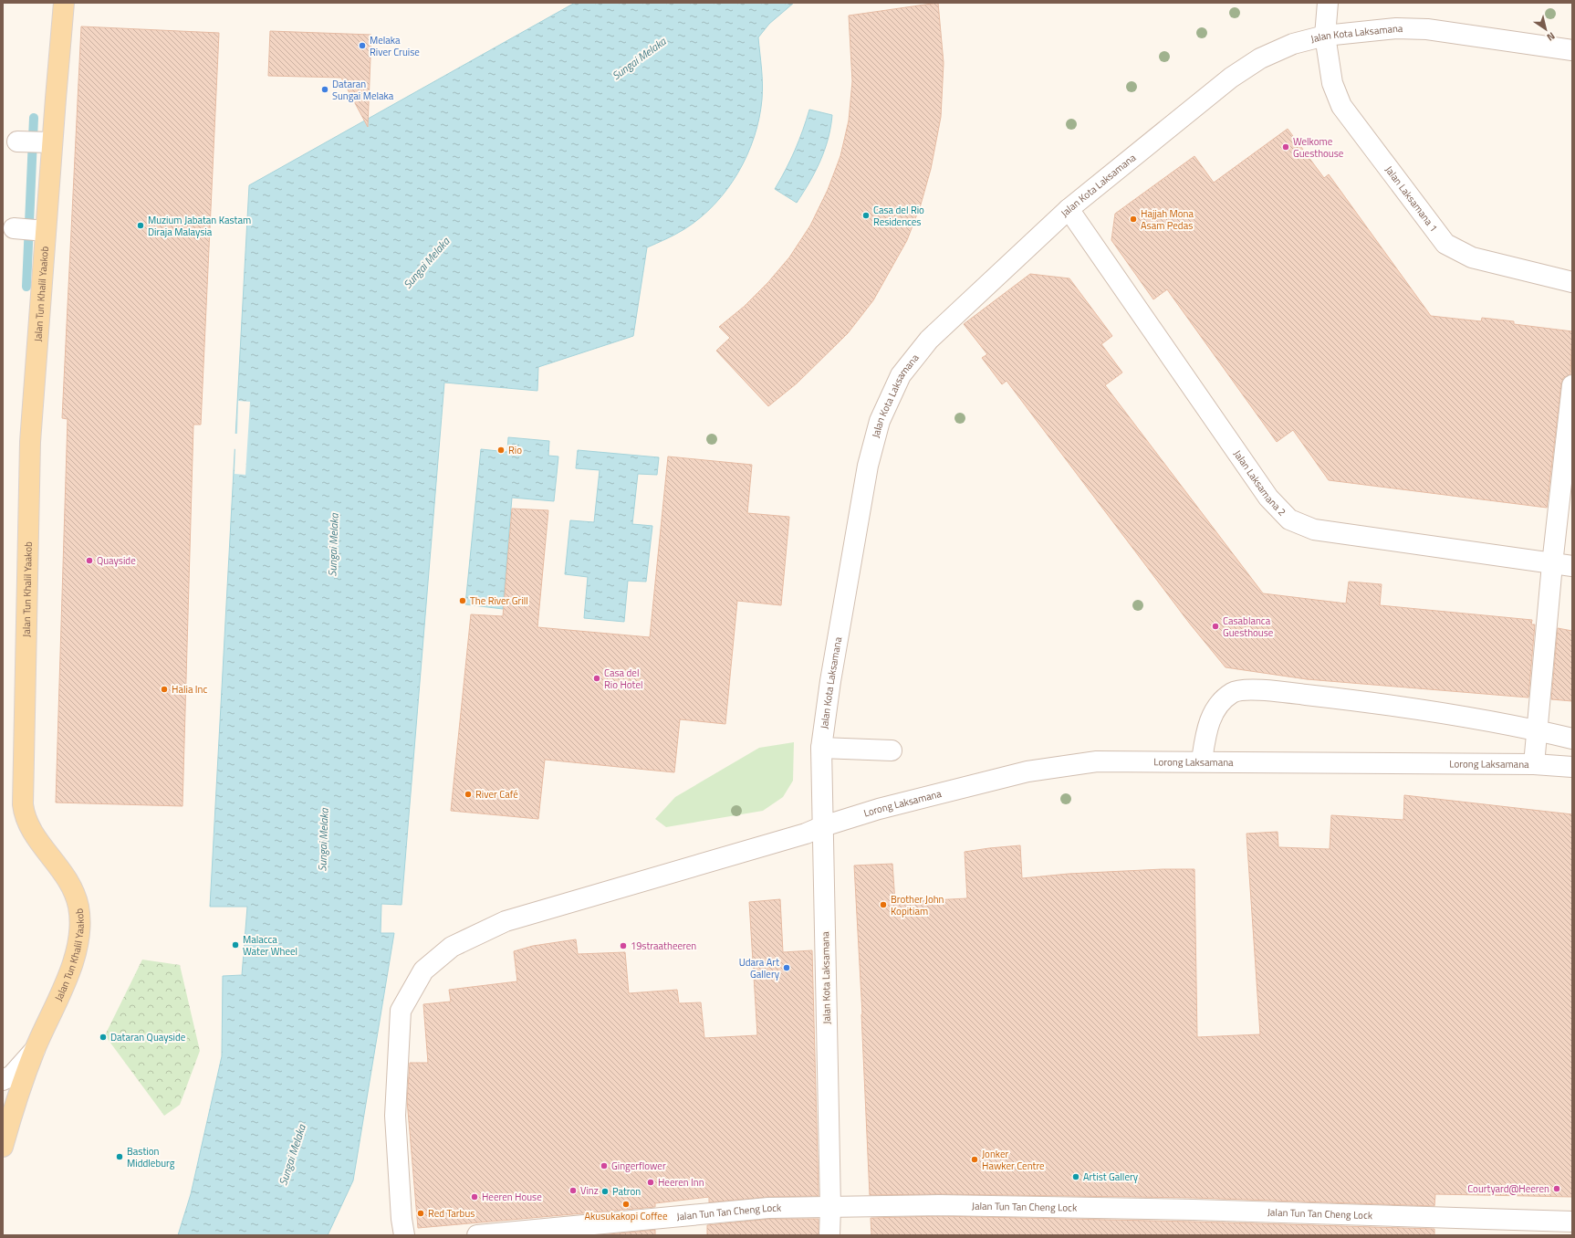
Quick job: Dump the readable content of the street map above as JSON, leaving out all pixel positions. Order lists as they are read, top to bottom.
{
  "streets": {
    "main road": ["Jalan Tun Khalil Yaakob"],
    "street": [
      "Jalan Kota Laksamana",
      "Jalan Laksamana 1",
      "Jalan Laksamana 2",
      "Lorong Laksamana",
      "Jalan Tun Tan Cheng Lock"
    ]
  },
  "crossings": [
    ["Jalan Kota Laksamana", "Jalan Laksamana 1"],
    ["Jalan Kota Laksamana", "Jalan Laksamana 2"],
    ["Jalan Kota Laksamana", "Lorong Laksamana"],
    ["Jalan Kota Laksamana", "Jalan Tun Tan Cheng Lock"]
  ],
  "water": ["Sungai Melaka"],
  "places": [
    "Melaka River Cruise",
    "Dataran Sungai Melaka",
    "Welkome Guesthouse",
    "Casa del Rio Residences",
    "Hajjah Mona Asam Pedas",
    "Muzium Jabatan Kastam Diraja Malaysia",
    "Rio",
    "Quayside",
    "The River Grill",
    "Casablanca Guesthouse",
    "Casa del Rio Hotel",
    "Halia Inc",
    "River Café",
    "Brother John Kopitiam",
    "Malacca Water Wheel",
    "19straatheeren",
    "Udara Art Gallery",
    "Dataran Quayside",
    "Bastion Middleburg",
    "Jonker Hawker Centre",
    "Gingerflower",
    "Artist Gallery",
    "Heeren Inn",
    "Courtyard@Heeren",
    "Vinz",
    "Patron",
    "Heeren House",
    "Akusukakopi Coffee",
    "Red Tarbus"
  ],
  "north": "bottom right"
}
